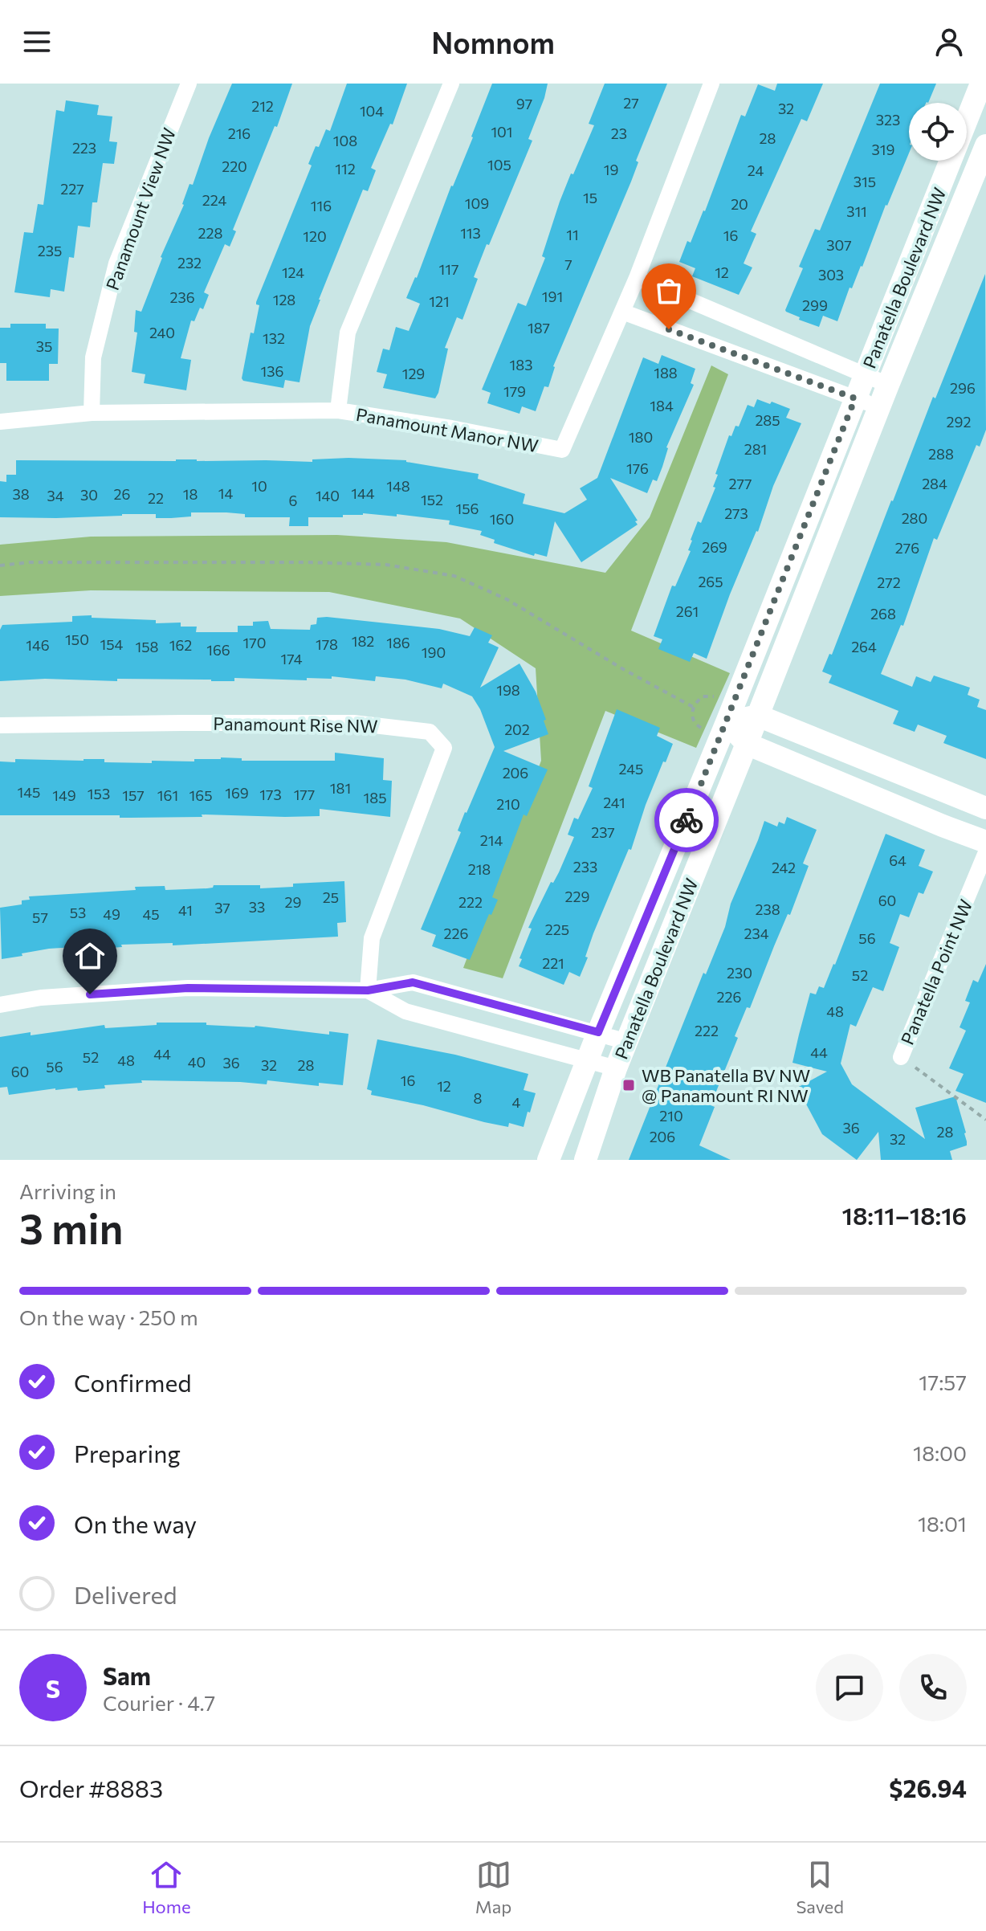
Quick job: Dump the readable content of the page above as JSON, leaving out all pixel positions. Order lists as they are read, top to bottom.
{
  "streets": {
    "street": [
      "Panamount View NW",
      "Panatella Boulevard NW",
      "Panamount Manor NW",
      "Panamount Rise NW",
      "Panatella Point NW"
    ]
  },
  "places": {
    "transit": ["WB Panatella BV NW @ Panamount RI NW"]
  },
  "house_numbers": [
    "27",
    "97",
    "212",
    "32",
    "104",
    "323",
    "101",
    "216",
    "23",
    "28",
    "108",
    "223",
    "319",
    "105",
    "220",
    "112",
    "19",
    "24",
    "315",
    "227",
    "15",
    "224",
    "109",
    "20",
    "116",
    "311",
    "228",
    "113",
    "11",
    "16",
    "120",
    "307",
    "235",
    "232",
    "7",
    "117",
    "124",
    "12",
    "303",
    "191",
    "236",
    "128",
    "121",
    "299",
    "187",
    "240",
    "132",
    "35",
    "183",
    "136",
    "188",
    "129",
    "296",
    "179",
    "184",
    "285",
    "292",
    "180",
    "281",
    "288",
    "176",
    "277",
    "284",
    "10",
    "148",
    "14",
    "144",
    "38",
    "26",
    "18",
    "30",
    "34",
    "140",
    "22",
    "152",
    "6",
    "156",
    "273",
    "280",
    "160",
    "269",
    "276",
    "265",
    "272",
    "261",
    "268",
    "150",
    "182",
    "170",
    "186",
    "154",
    "178",
    "146",
    "162",
    "158",
    "264",
    "166",
    "190",
    "174",
    "198",
    "202",
    "245",
    "206",
    "181",
    "145",
    "169",
    "153",
    "173",
    "177",
    "149",
    "157",
    "161",
    "165",
    "185",
    "241",
    "210",
    "237",
    "214",
    "64",
    "233",
    "242",
    "218",
    "229",
    "25",
    "60",
    "29",
    "222",
    "33",
    "37",
    "238",
    "41",
    "53",
    "49",
    "45",
    "57",
    "225",
    "226",
    "234",
    "56",
    "221",
    "230",
    "52",
    "226",
    "48",
    "222",
    "44",
    "44",
    "52",
    "48",
    "40",
    "36",
    "32",
    "28",
    "56",
    "60",
    "16",
    "12",
    "8",
    "4",
    "210",
    "36",
    "28",
    "206",
    "32"
  ],
  "page": {
    "header": "Nomnom",
    "heading": ["3 min", "Arriving in", "18:11–18:16"],
    "panel": [
      "Sam",
      "Courier · 4.7",
      "Order #8883",
      "$26.94"
    ],
    "bar": "On the way · 250 m",
    "list": [
      ["Confirmed", "17:57"],
      ["Preparing", "18:00"],
      ["On the way", "18:01"],
      "Delivered"
    ],
    "round": "S",
    "tabs": ["Home", "Map", "Saved"]
  }
}
